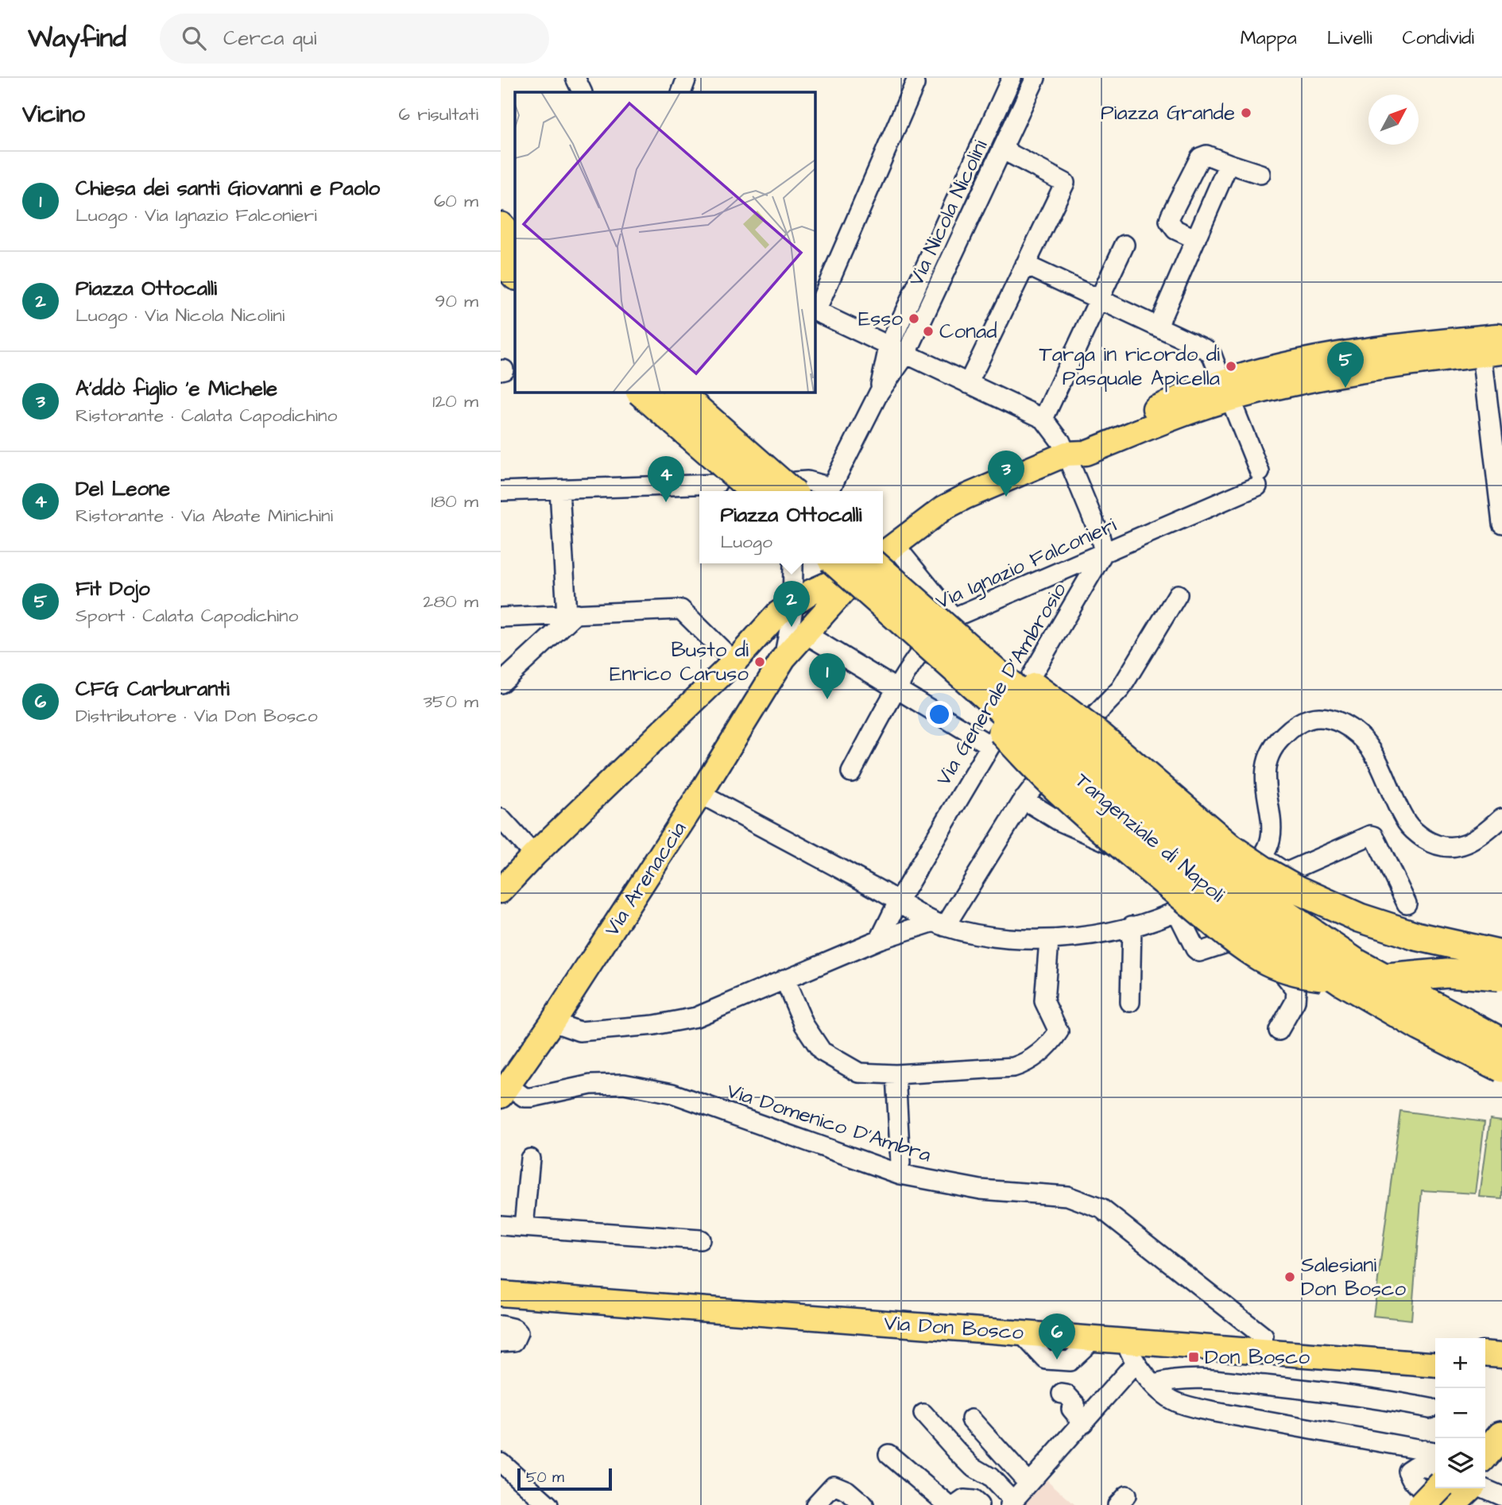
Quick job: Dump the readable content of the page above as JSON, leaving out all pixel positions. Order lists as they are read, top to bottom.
{
  "streets": {
    "highway": ["Tangenziale di Napoli"],
    "main road": ["Via Arenaccia", "Via Don Bosco"],
    "street": [
      "Via Nicola Nicolini",
      "Via Ignazio Falconieri",
      "Via Generale D'Ambrosio",
      "Via Domenico D'Ambra"
    ]
  },
  "crossings": [
    ["Via Ignazio Falconieri", "Via Generale D'Ambrosio"],
    ["Via Arenaccia", "Via Domenico D'Ambra"],
    ["Via Domenico D'Ambra", "Via Don Bosco"]
  ],
  "places": {
    "other": [
      "Piazza Grande",
      "Esso",
      "Conad",
      "Targa in ricordo di Pasquale Apicella",
      "Busto di Enrico Caruso",
      "Salesiani Don Bosco"
    ],
    "transit": ["Don Bosco"]
  },
  "scale_bar": "50 m",
  "north": "top right",
  "page": {
    "header": "Wayfind",
    "search": "Cerca qui",
    "nav": ["Mappa", "Livelli", "Condividi"],
    "heading": ["Vicino", "6 risultati"],
    "list": [
      {
        "mark": "1",
        "name": "Chiesa dei santi Giovanni e Paolo",
        "note": "Luogo · Via Ignazio Falconieri",
        "value": "60 m"
      },
      {
        "mark": "2",
        "name": "Piazza Ottocalli",
        "note": "Luogo · Via Nicola Nicolini",
        "value": "90 m"
      },
      {
        "mark": "3",
        "name": "A'ddò figlio 'e Michele",
        "note": "Ristorante · Calata Capodichino",
        "value": "120 m"
      },
      {
        "mark": "4",
        "name": "Del Leone",
        "note": "Ristorante · Via Abate Minichini",
        "value": "180 m"
      },
      {
        "mark": "5",
        "name": "Fit Dojo",
        "note": "Sport · Calata Capodichino",
        "value": "280 m"
      },
      {
        "mark": "6",
        "name": "CFG Carburanti",
        "note": "Distributore · Via Don Bosco",
        "value": "350 m"
      }
    ],
    "pins": [
      "5",
      "3",
      "4",
      "2",
      "1",
      "6"
    ],
    "popup": ["Piazza Ottocalli", "Luogo"],
    "map_buttons": ["+", "−"],
    "scale": "50 m"
  }
}
